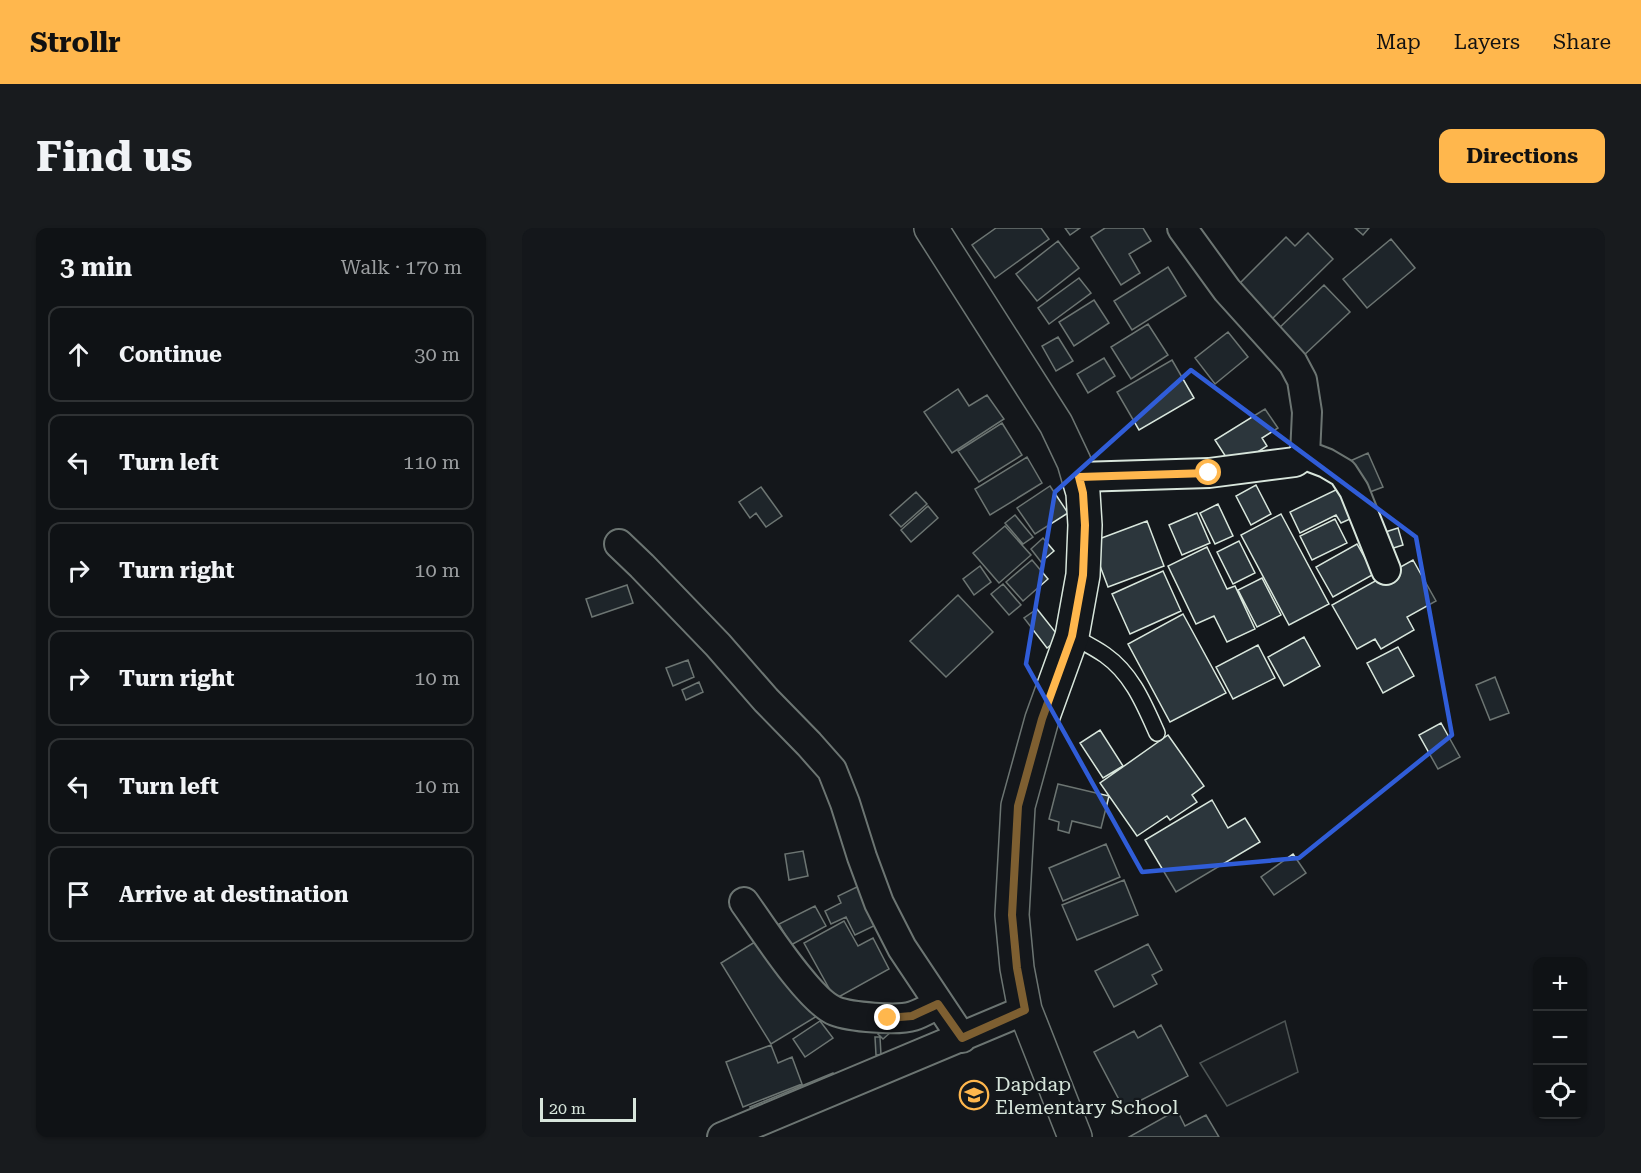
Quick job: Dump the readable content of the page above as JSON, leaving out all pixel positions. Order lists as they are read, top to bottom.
{
  "places": {
    "school or university": ["Dapdap Elementary School"]
  },
  "scale_bar": "20 m",
  "page": {
    "header": "Strollr",
    "nav": ["Map", "Layers", "Share"],
    "buttons": "Directions",
    "title": "Find us",
    "heading": ["3 min", "Walk · 170 m"],
    "list": [
      ["Continue", "30 m"],
      ["Turn left", "110 m"],
      ["Turn right", "10 m"],
      ["Turn right", "10 m"],
      ["Turn left", "10 m"],
      "Arrive at destination"
    ],
    "map_buttons": ["+", "−"],
    "scale": "20 m"
  }
}
